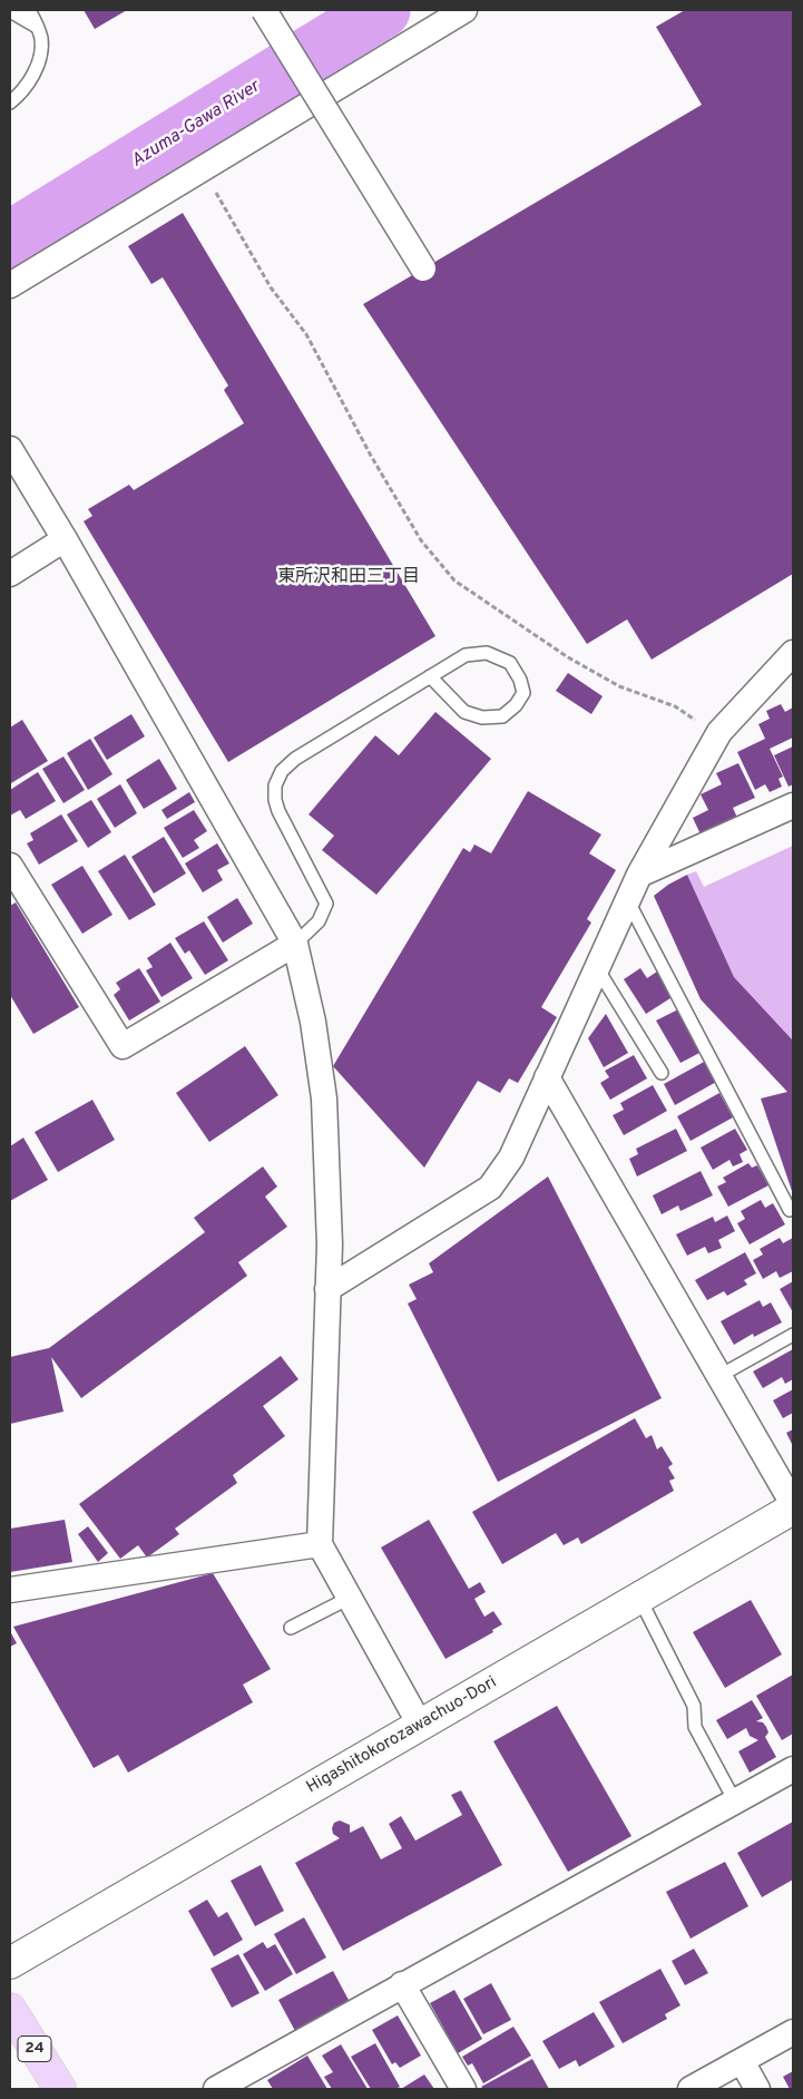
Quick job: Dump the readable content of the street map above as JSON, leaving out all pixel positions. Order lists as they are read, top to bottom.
{
  "streets": {
    "main road": ["24"],
    "street": ["Higashitokorozawachuo-Dori"]
  },
  "districts": ["東所沢和田三丁目"],
  "water": ["Azuma-Gawa River"]
}
